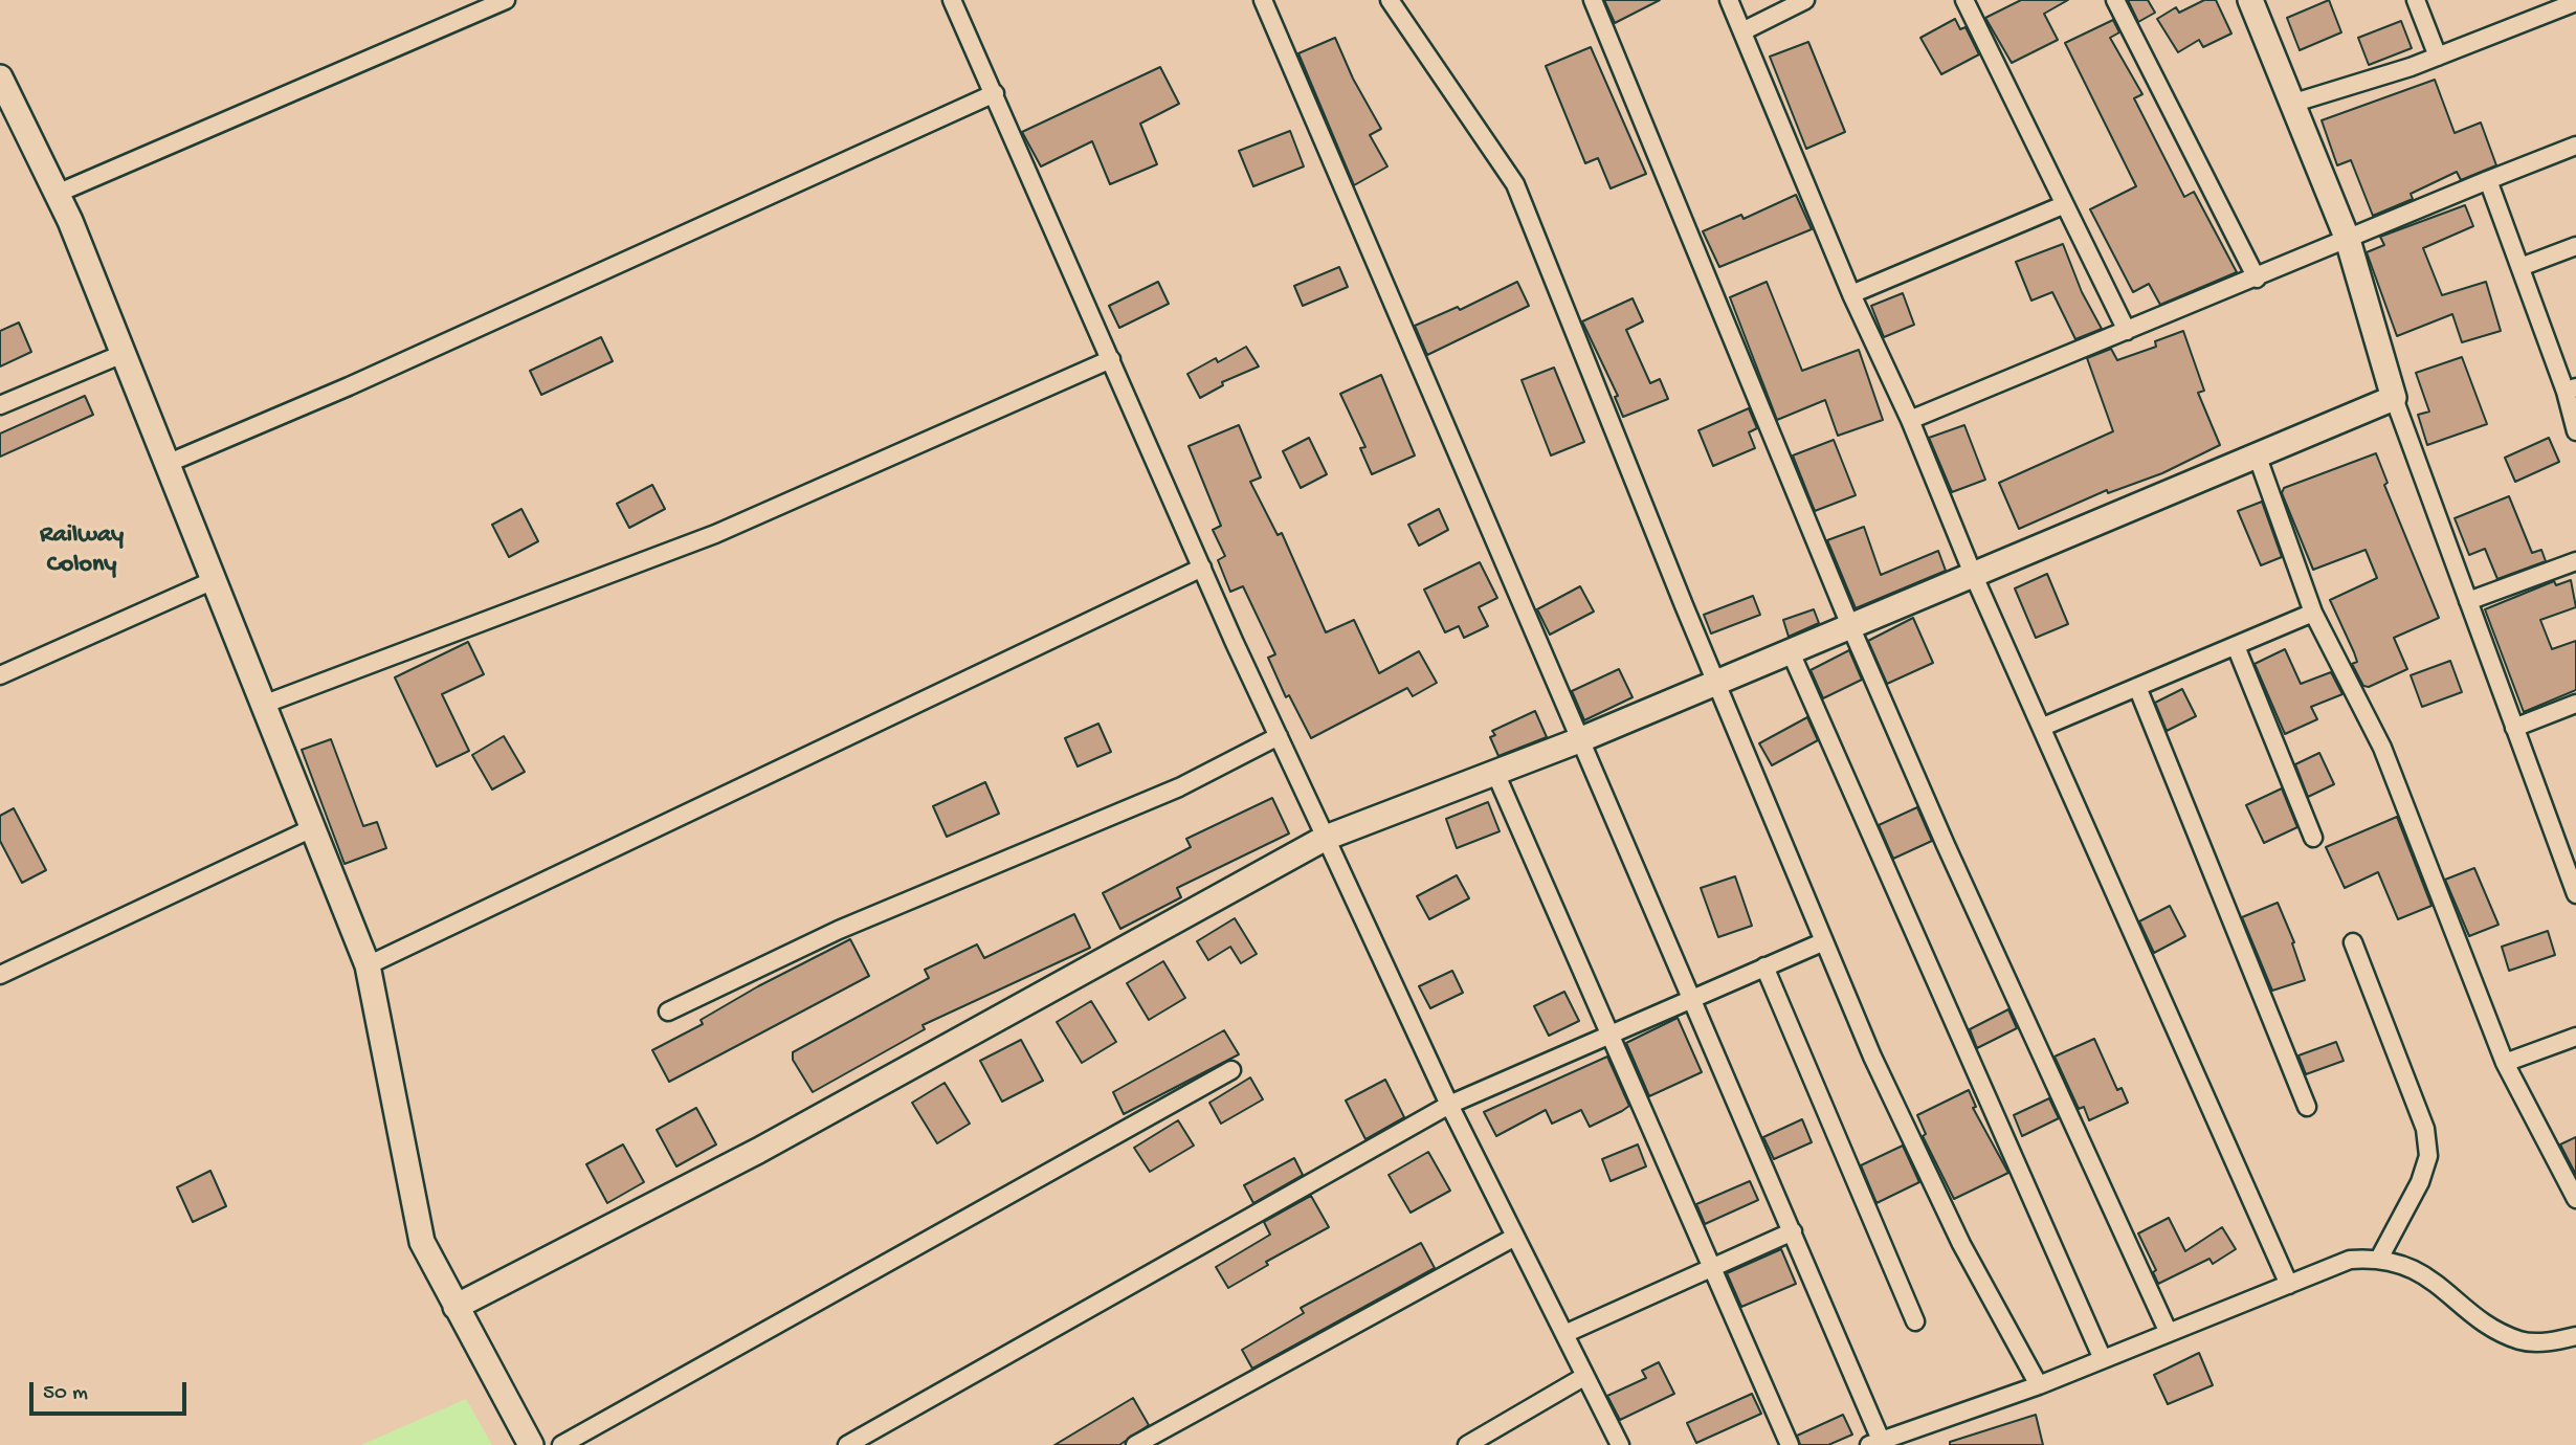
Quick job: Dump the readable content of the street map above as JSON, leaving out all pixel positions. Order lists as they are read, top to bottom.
{
  "districts": ["Railway Colony"],
  "scale_bar": "50 m"
}
